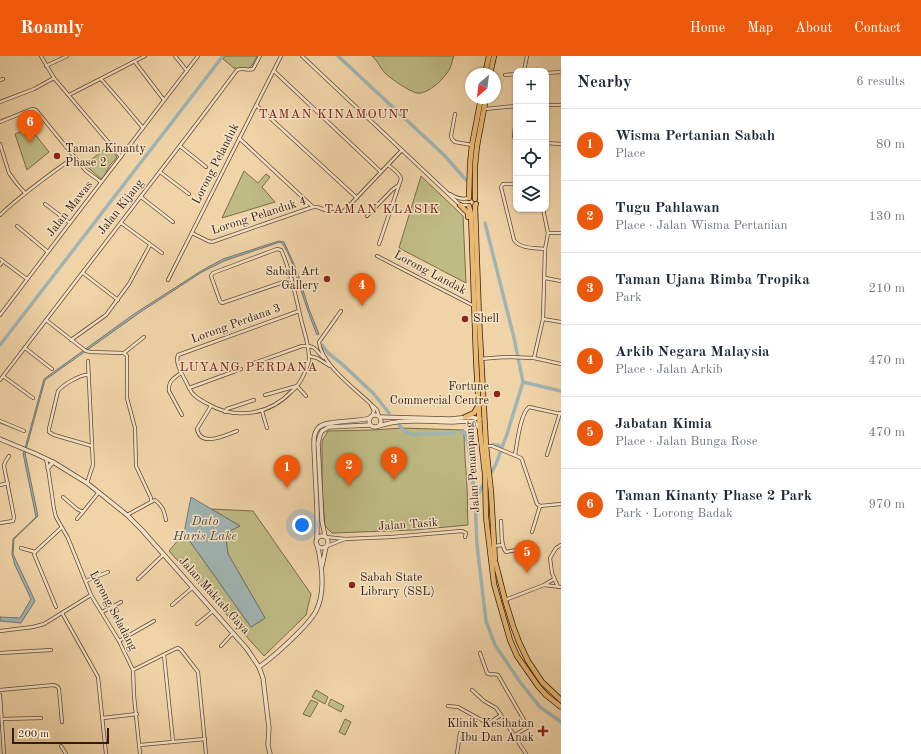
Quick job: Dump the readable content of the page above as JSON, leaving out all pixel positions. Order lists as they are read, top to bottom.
{
  "streets": {
    "main road": ["Jalan Penampang"],
    "street": [
      "Lorong Pelanduk",
      "Jalan Kijang",
      "Jalan Mawas",
      "Lorong Pelanduk 4",
      "Lorong Landak",
      "Lorong Perdana 3",
      "Jalan Tasik",
      "Jalan Maktab Gaya",
      "Lorong Seladang"
    ]
  },
  "crossings": [
    ["Lorong Pelanduk", "Lorong Pelanduk 4"],
    ["Lorong Landak", "Jalan Penampang"],
    ["Jalan Maktab Gaya", "Lorong Seladang"]
  ],
  "districts": ["TAMAN KINAMOUNT", "TAMAN KLASIK", "LUYANG PERDANA"],
  "water": ["Dato Haris Lake"],
  "places": {
    "other": [
      "Taman Kinanty Phase 2",
      "Sabah Art Gallery",
      "Shell",
      "Fortune Commercial Centre",
      "Sabah State Library (SSL)"
    ],
    "health": ["Klinik Kesihatan Ibu Dan Anak"]
  },
  "scale_bar": "200 m",
  "north": "bottom left",
  "page": {
    "header": "Roamly",
    "nav": [
      "Home",
      "Map",
      "About",
      "Contact"
    ],
    "heading": ["Nearby", "6 results"],
    "map_buttons": ["+", "−"],
    "list": [
      {
        "mark": "1",
        "name": "Wisma Pertanian Sabah",
        "note": "Place",
        "value": "80 m"
      },
      {
        "mark": "2",
        "name": "Tugu Pahlawan",
        "note": "Place · Jalan Wisma Pertanian",
        "value": "130 m"
      },
      {
        "mark": "3",
        "name": "Taman Ujana Rimba Tropika",
        "note": "Park",
        "value": "210 m"
      },
      {
        "mark": "4",
        "name": "Arkib Negara Malaysia",
        "note": "Place · Jalan Arkib",
        "value": "470 m"
      },
      {
        "mark": "5",
        "name": "Jabatan Kimia",
        "note": "Place · Jalan Bunga Rose",
        "value": "470 m"
      },
      {
        "mark": "6",
        "name": "Taman Kinanty Phase 2 Park",
        "note": "Park · Lorong Badak",
        "value": "970 m"
      }
    ],
    "pins": [
      "6",
      "4",
      "3",
      "2",
      "1",
      "5"
    ],
    "scale": "200 m"
  }
}
